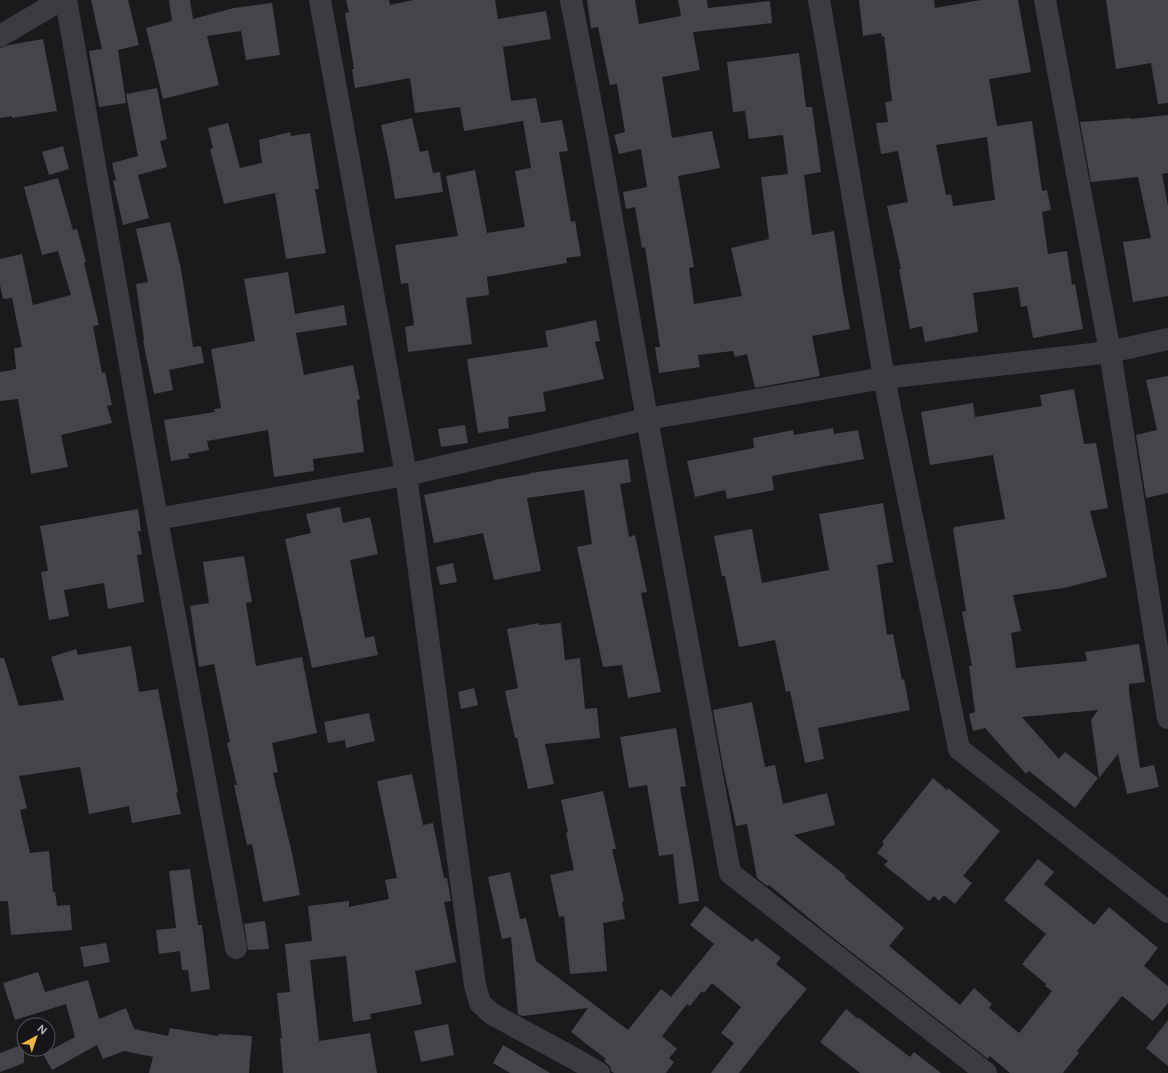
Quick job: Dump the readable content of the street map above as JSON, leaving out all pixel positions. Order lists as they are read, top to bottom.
{
  "north": "top right"
}
